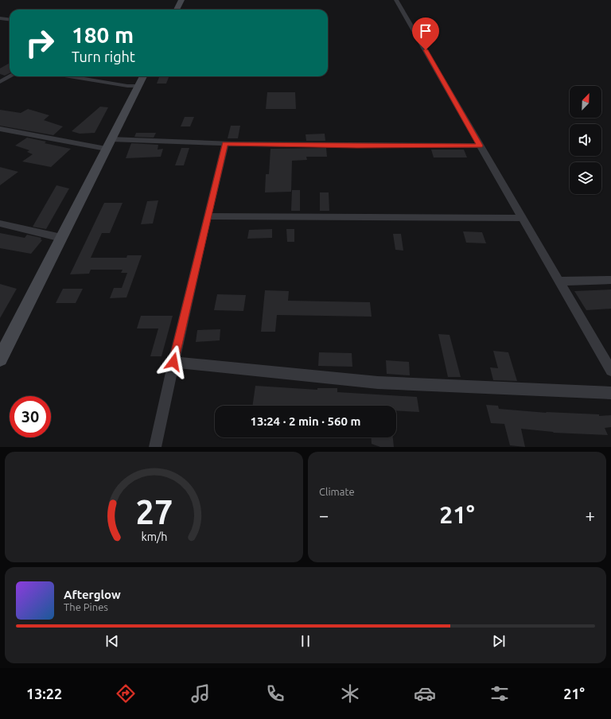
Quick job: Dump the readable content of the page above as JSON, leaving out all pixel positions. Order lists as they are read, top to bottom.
{
  "north": "top right",
  "page": {
    "turn": ["180 m", "Turn right"],
    "limit": "30",
    "trip": "13:24 · 2 min · 560 m",
    "tile": "Climate",
    "heat": ["−", "21°", "+"],
    "song": ["Afterglow", "The Pines"],
    "tabs": ["13:22", "21°"],
    "gauge": ["27", "km/h"]
  }
}
